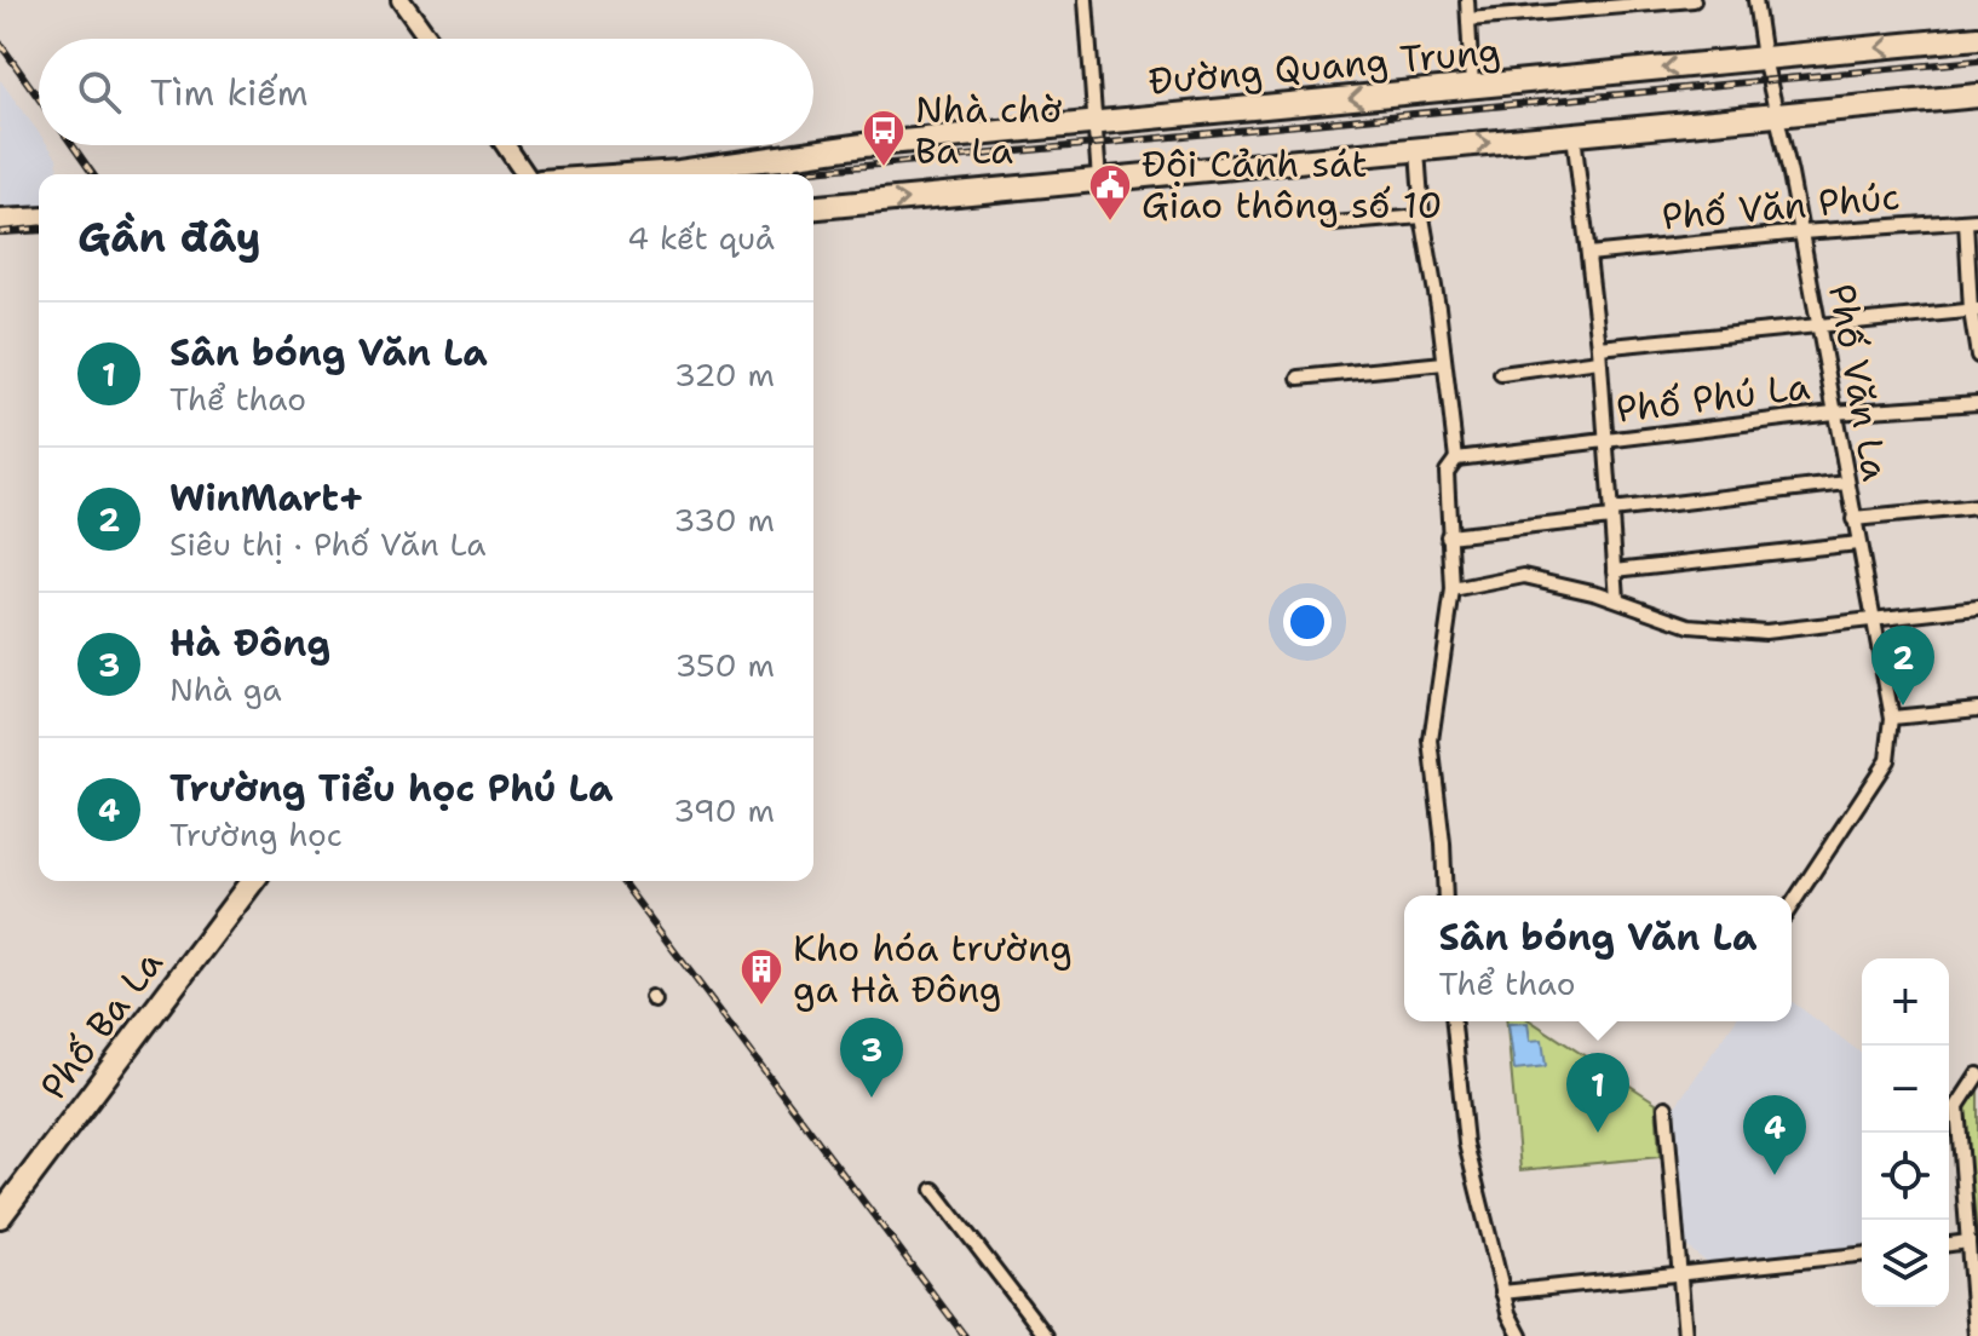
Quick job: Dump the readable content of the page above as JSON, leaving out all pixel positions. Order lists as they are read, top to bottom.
{
  "streets": {
    "highway": ["Đường Quang Trung", "Phố Ba La"],
    "street": ["Phố Văn Phúc", "Phố Văn La", "Phố Phú La"]
  },
  "crossings": [
    ["Đường Quang Trung", "Phố Văn La"],
    ["Phố Văn Phúc", "Phố Văn La"],
    ["Phố Văn La", "Phố Phú La"]
  ],
  "places": {
    "bus stop": ["Nhà chờ Ba La"],
    "public building": ["Đội Cảnh sát Giao thông số 10"],
    "building": ["Kho hóa trường ga Hà Đông"]
  },
  "page": {
    "search": "Tìm kiếm",
    "heading": ["Gần đây", "4 kết quả"],
    "list": [
      {
        "mark": "1",
        "name": "Sân bóng Văn La",
        "note": "Thể thao",
        "value": "320 m"
      },
      {
        "mark": "2",
        "name": "WinMart+",
        "note": "Siêu thị · Phố Văn La",
        "value": "330 m"
      },
      {
        "mark": "3",
        "name": "Hà Đông",
        "note": "Nhà ga",
        "value": "350 m"
      },
      {
        "mark": "4",
        "name": "Trường Tiểu học Phú La",
        "note": "Trường học",
        "value": "390 m"
      }
    ],
    "pins": [
      "2",
      "3",
      "1",
      "4"
    ],
    "popup": ["Sân bóng Văn La", "Thể thao"],
    "map_buttons": ["+", "−"]
  }
}
